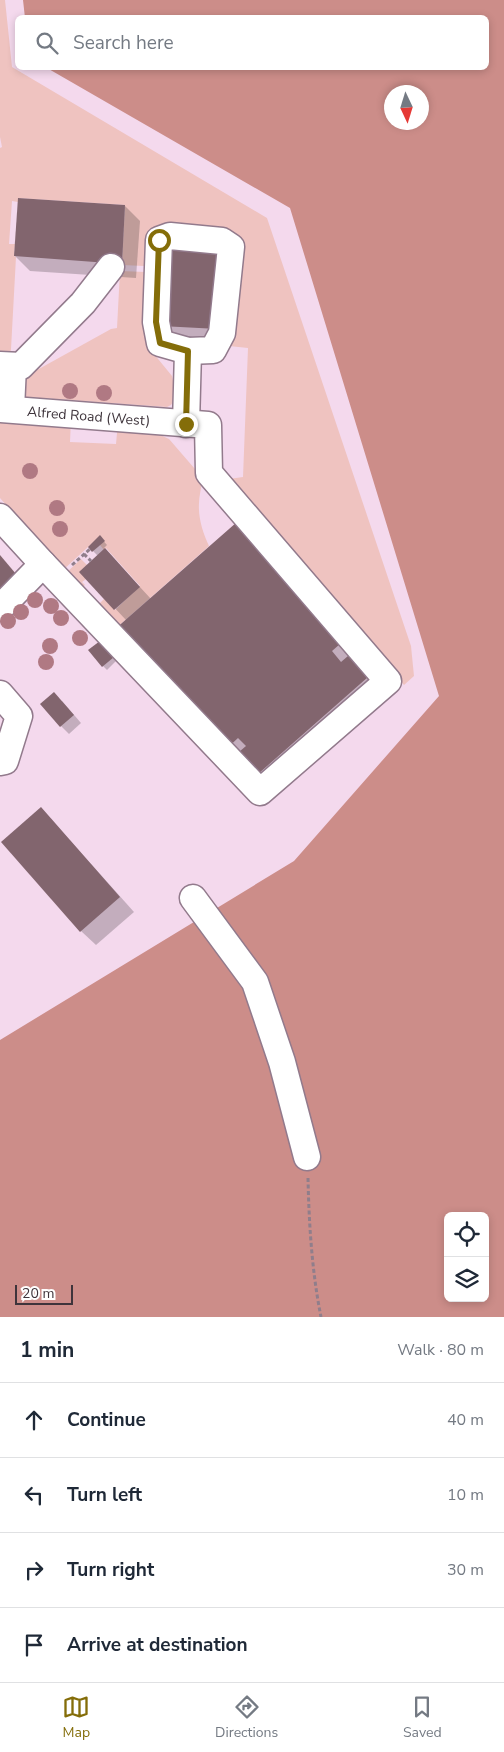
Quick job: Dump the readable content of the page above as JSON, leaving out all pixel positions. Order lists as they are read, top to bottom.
{
  "streets": {
    "lane": ["Alfred Road (West)"]
  },
  "scale_bar": "20 m",
  "north": "bottom",
  "page": {
    "search": "Search here",
    "scale": "20 m",
    "heading": ["1 min", "Walk · 80 m"],
    "list": [
      ["Continue", "40 m"],
      ["Turn left", "10 m"],
      ["Turn right", "30 m"],
      "Arrive at destination"
    ],
    "nav": ["Map", "Directions", "Saved"]
  }
}
